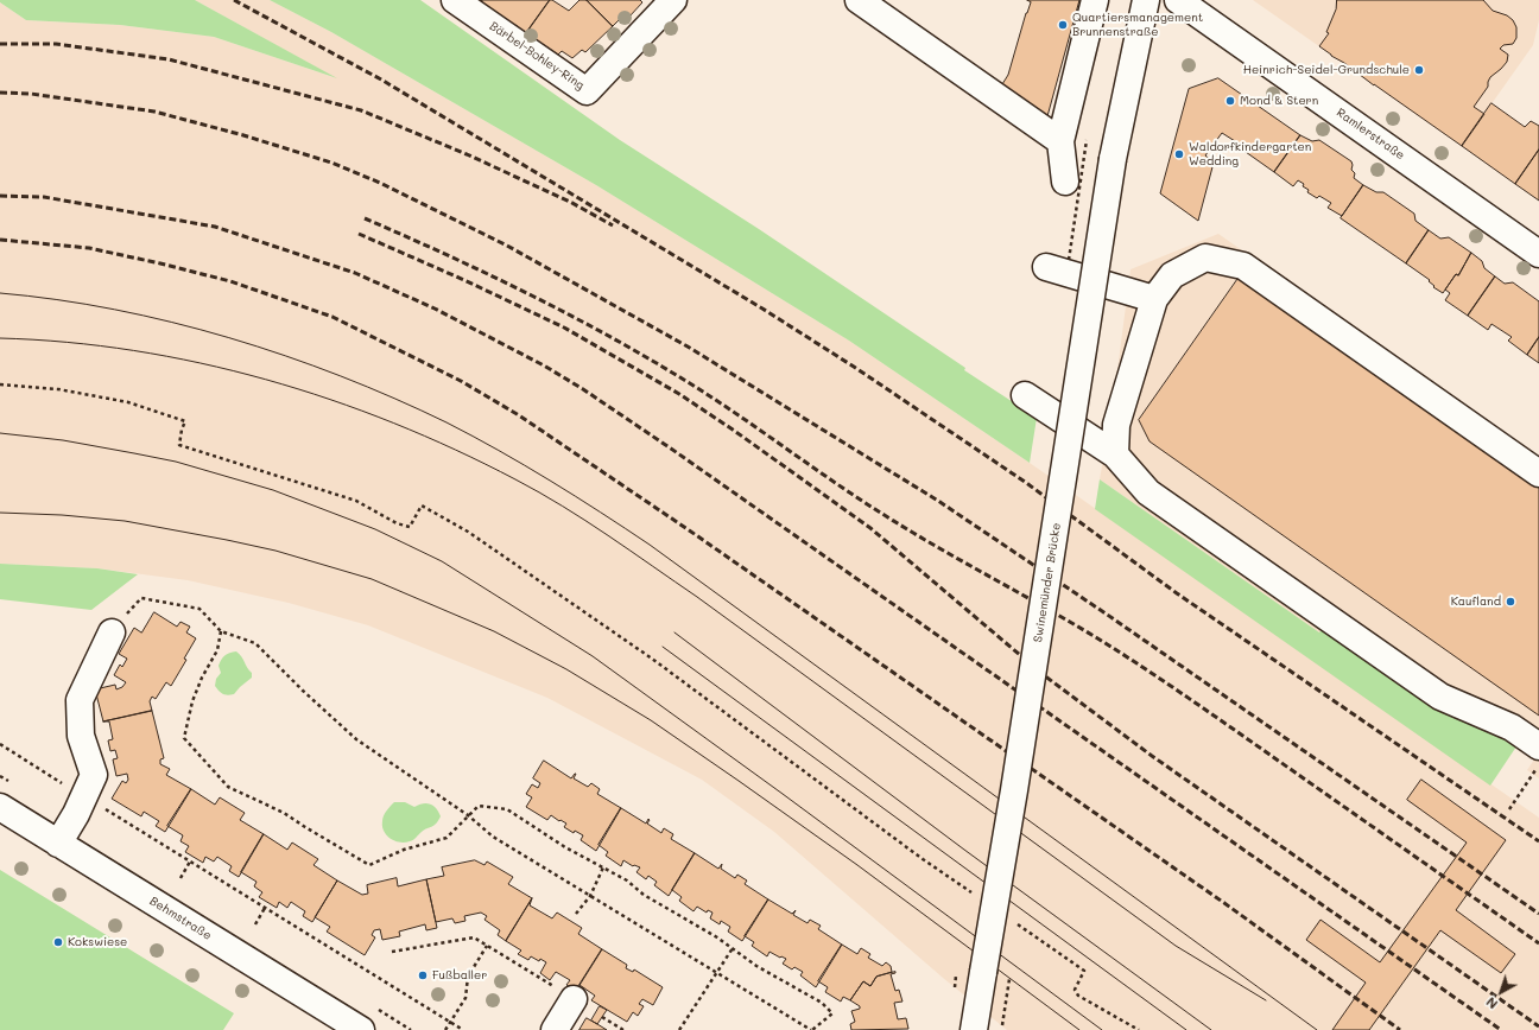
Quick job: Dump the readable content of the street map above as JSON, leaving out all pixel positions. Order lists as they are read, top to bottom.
{
  "streets": {
    "street": [
      "Bärbel-Bohley-Ring",
      "Ramlerstraße",
      "Swinemünder Brücke",
      "Behmstraße"
    ]
  },
  "places": [
    "Quartiersmanagement Brunnenstraße",
    "Heinrich-Seidel-Grundschule",
    "Mond & Stern",
    "Waldorfkindergarten Wedding",
    "Kaufland",
    "Kokswiese",
    "Fußballer"
  ],
  "north": "bottom left"
}
